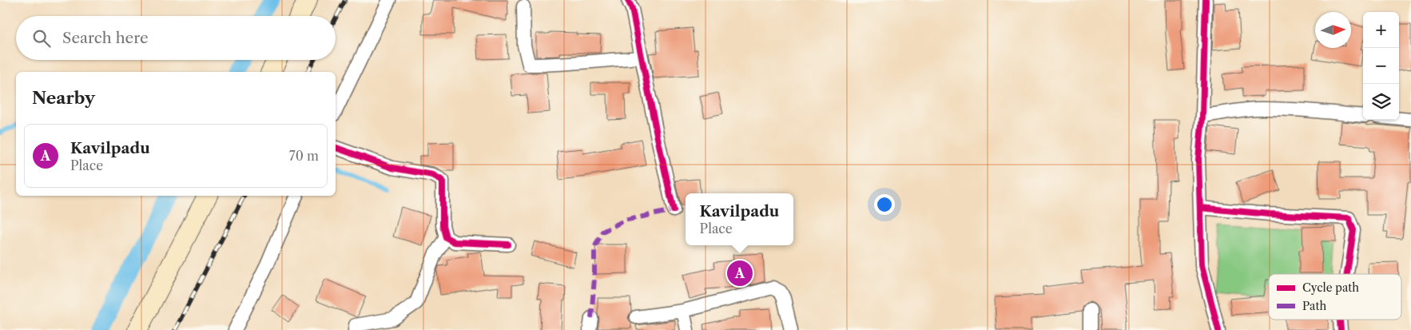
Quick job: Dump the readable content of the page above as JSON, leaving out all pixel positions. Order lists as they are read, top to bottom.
{
  "legend": ["Cycle path", "Path"],
  "north": "right",
  "page": {
    "map_buttons": ["+", "−"],
    "search": "Search here",
    "heading": "Nearby",
    "list": [
      {
        "mark": "A",
        "name": "Kavilpadu",
        "note": "Place",
        "value": "70 m"
      }
    ],
    "popup": ["Kavilpadu", "Place"],
    "pins": "A"
  }
}
